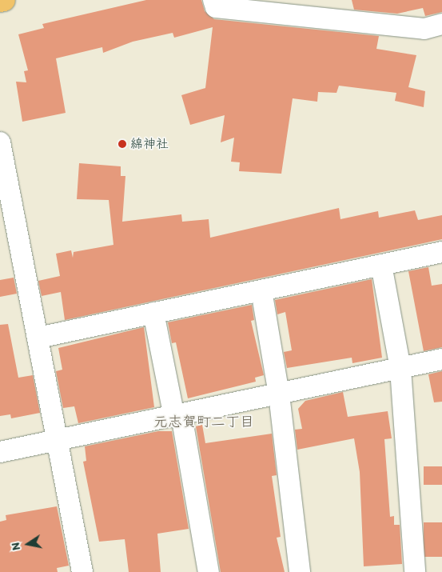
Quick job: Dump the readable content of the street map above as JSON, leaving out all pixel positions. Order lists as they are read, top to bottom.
{
  "districts": ["元志賀町二丁目"],
  "places": ["綿神社"],
  "north": "left"
}
